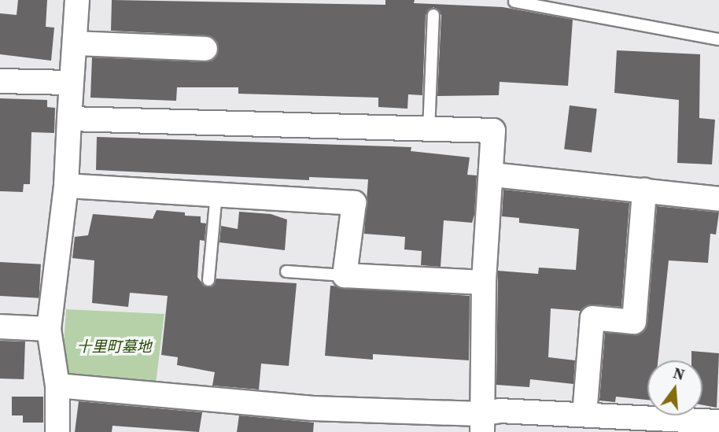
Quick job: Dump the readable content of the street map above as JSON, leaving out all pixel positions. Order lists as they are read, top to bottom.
{
  "parks": ["十里町墓地"],
  "north": "top"
}
